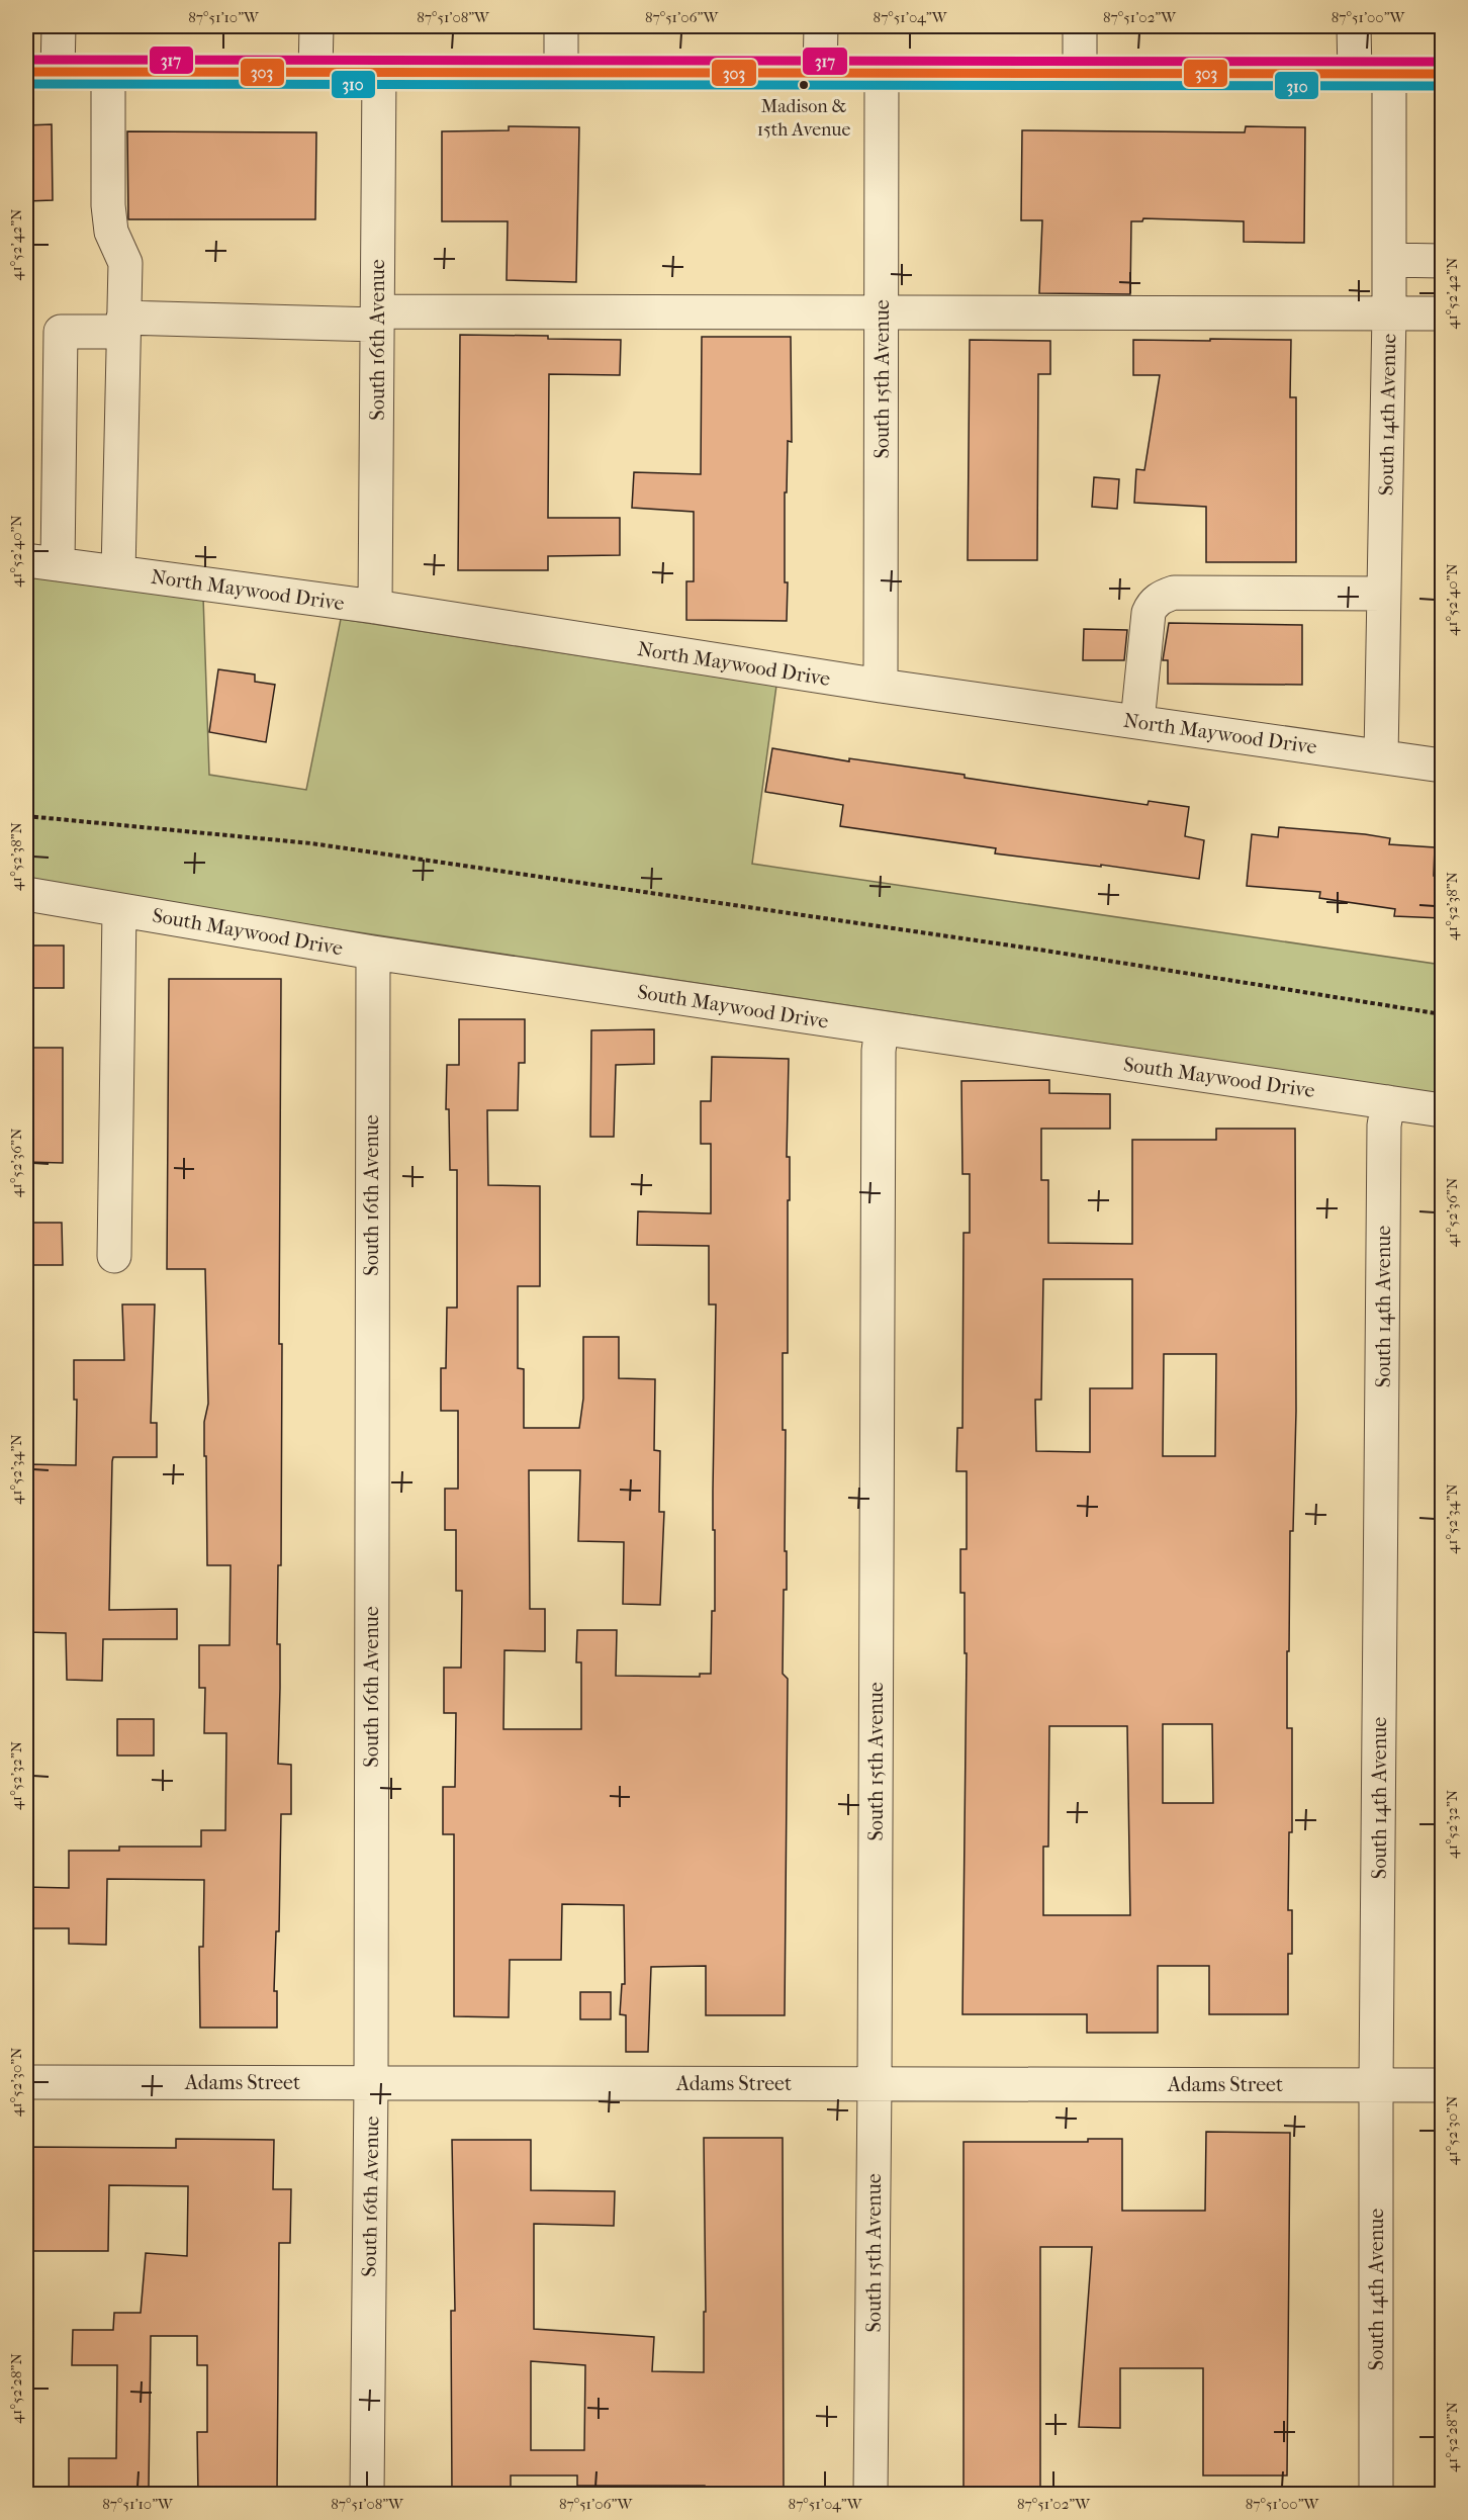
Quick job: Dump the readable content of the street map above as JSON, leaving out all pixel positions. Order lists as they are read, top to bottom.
{
  "streets": {
    "street": [
      "South 16th Avenue",
      "South 15th Avenue",
      "South 14th Avenue",
      "North Maywood Drive",
      "South Maywood Drive",
      "Adams Street"
    ]
  },
  "crossings": [
    ["South 16th Avenue", "North Maywood Drive"],
    ["South 16th Avenue", "South Maywood Drive"],
    ["South 16th Avenue", "Adams Street"],
    ["South 15th Avenue", "North Maywood Drive"],
    ["South 15th Avenue", "South Maywood Drive"],
    ["South 15th Avenue", "Adams Street"],
    ["South 14th Avenue", "North Maywood Drive"],
    ["South 14th Avenue", "South Maywood Drive"],
    ["South 14th Avenue", "Adams Street"]
  ],
  "places": ["Madison & 15th Avenue"],
  "lines": ["transit line 317", "transit line 303", "transit line 310"],
  "coordinates": [
    "87°51'10\"W",
    "87°51'08\"W",
    "87°51'06\"W",
    "87°51'04\"W",
    "87°51'02\"W",
    "87°51'00\"W",
    "41°52'42\"N",
    "41°52'40\"N",
    "41°52'38\"N",
    "41°52'36\"N",
    "41°52'34\"N",
    "41°52'32\"N",
    "41°52'30\"N",
    "41°52'28\"N"
  ]
}
